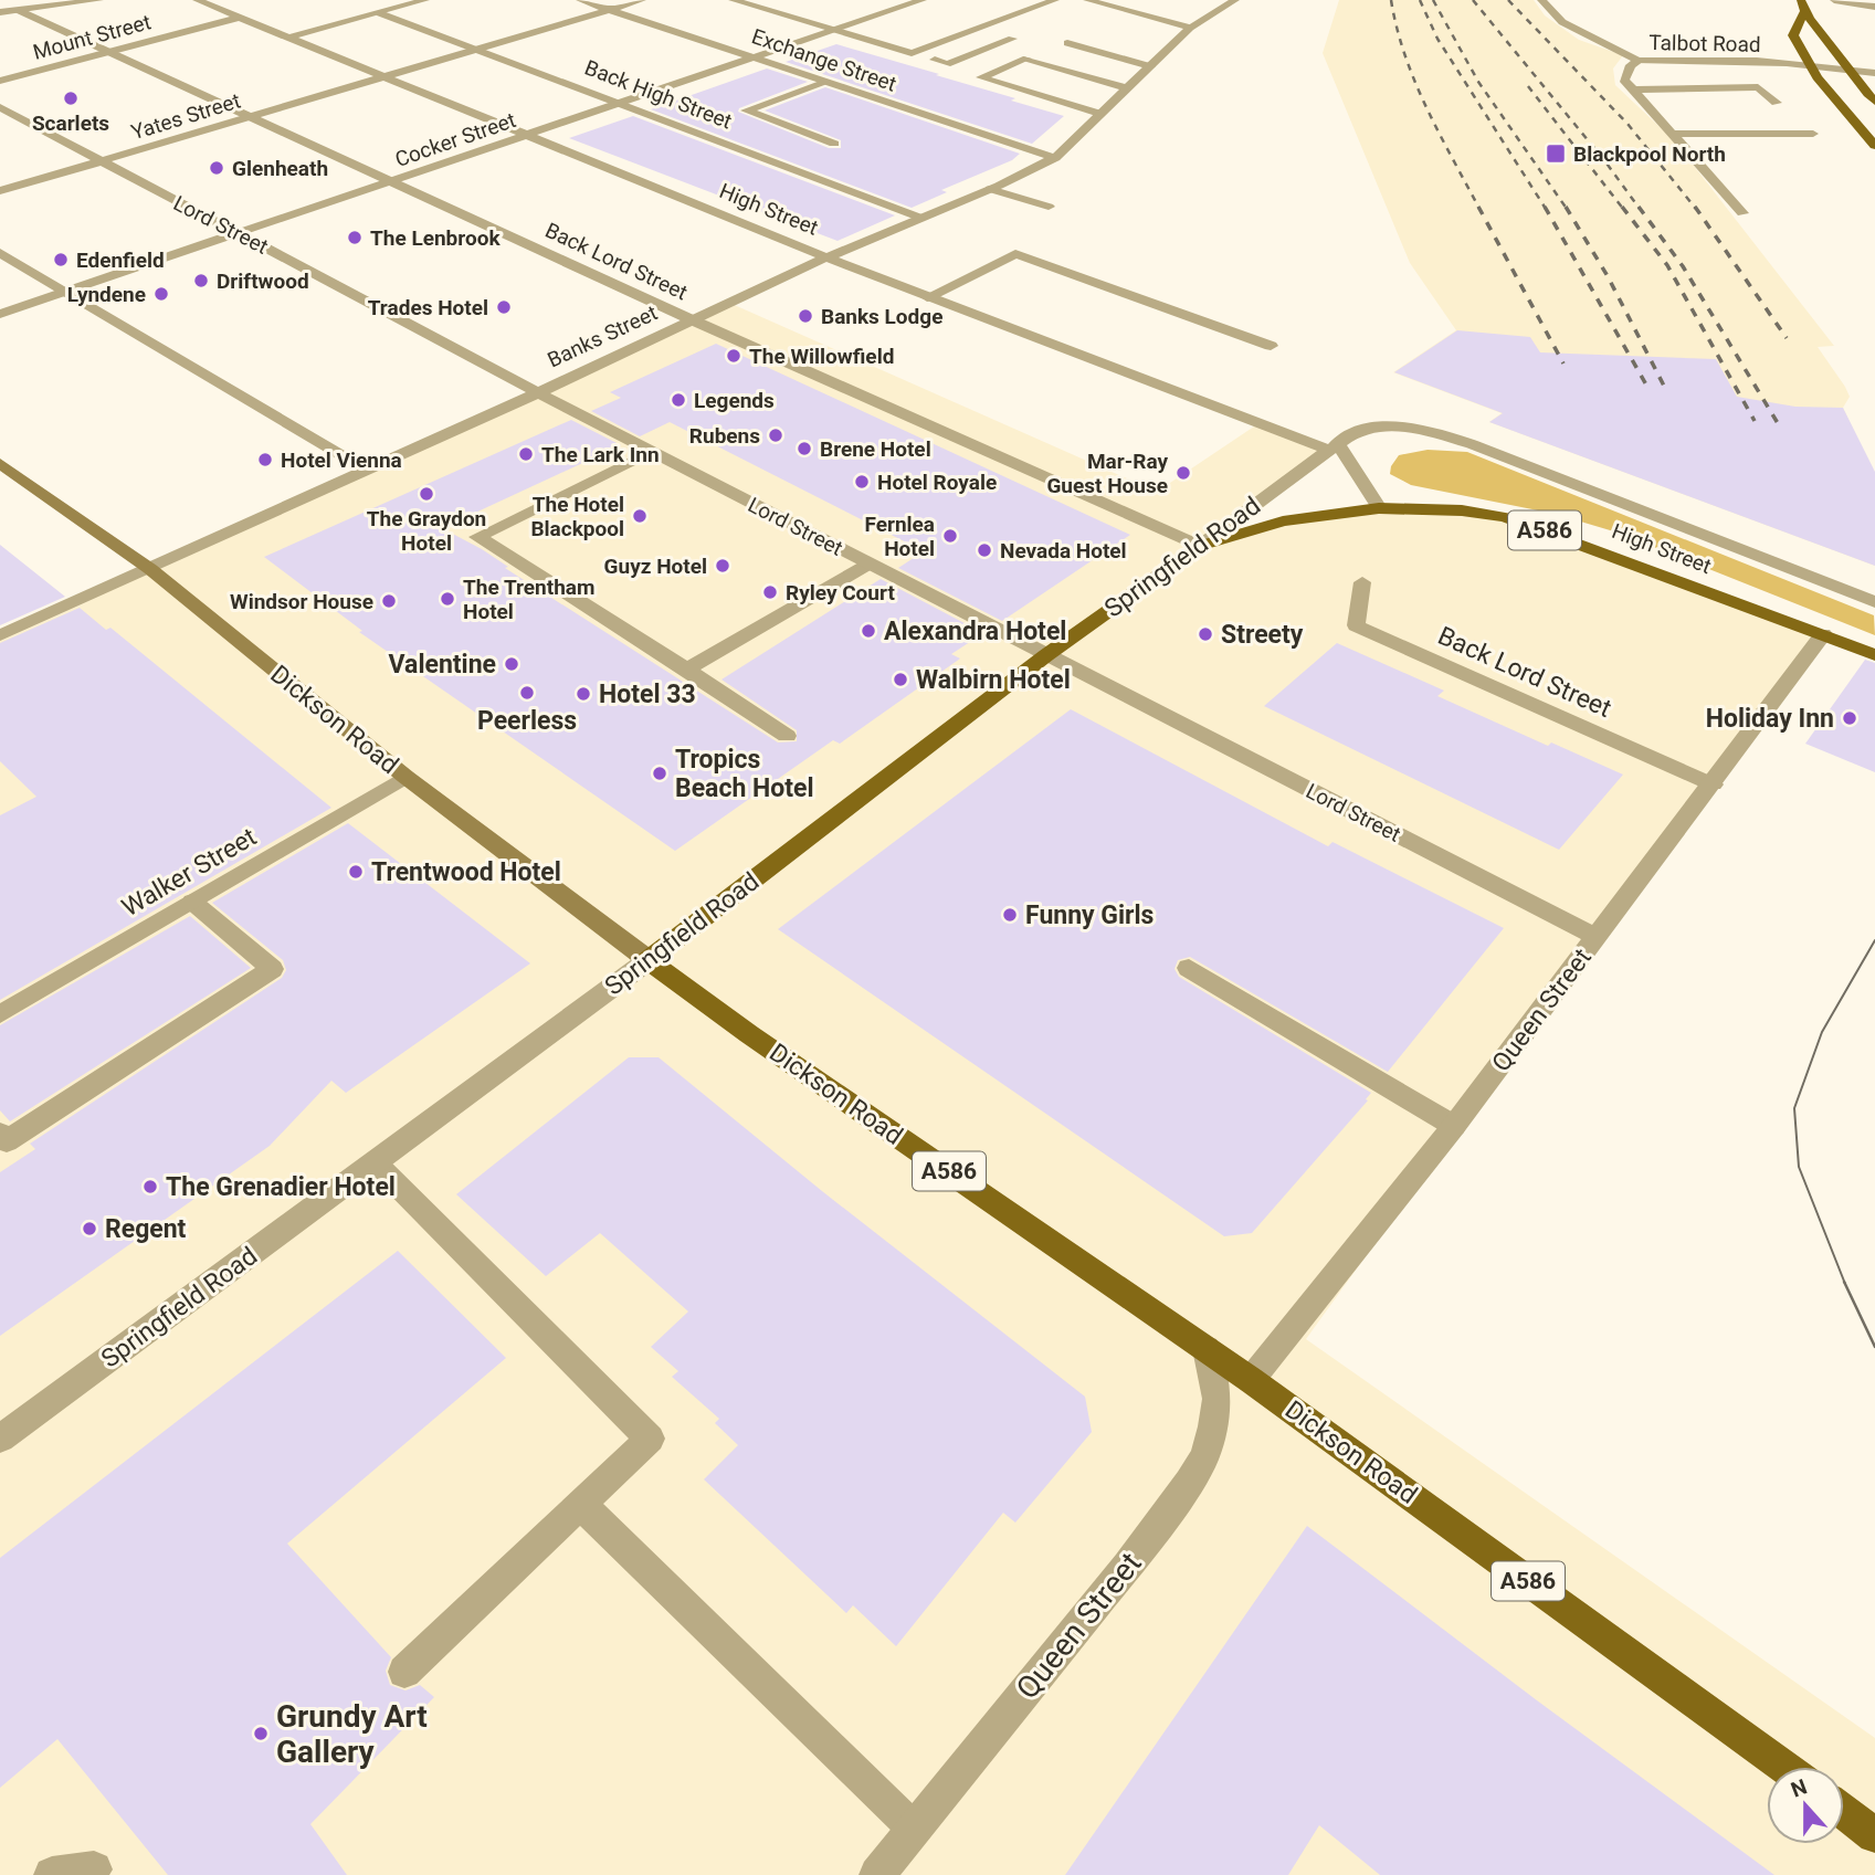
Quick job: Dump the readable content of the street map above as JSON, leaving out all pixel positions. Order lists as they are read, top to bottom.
{
  "streets": {
    "main road": [
      "Talbot Road",
      "High Street",
      "A586",
      "Springfield Road",
      "Dickson Road"
    ],
    "street": [
      "Mount Street",
      "Exchange Street",
      "Back High Street",
      "Yates Street",
      "Cocker Street",
      "Lord Street",
      "Back Lord Street",
      "Banks Street",
      "Walker Street",
      "Queen Street"
    ]
  },
  "crossings": [
    ["Mount Street", "High Street"],
    ["Mount Street", "Back Lord Street"],
    ["Exchange Street", "Yates Street"],
    ["Exchange Street", "Cocker Street"],
    ["Exchange Street", "Banks Street"],
    ["Back High Street", "Yates Street"],
    ["Back High Street", "Cocker Street"],
    ["Back High Street", "Banks Street"],
    ["Yates Street", "High Street"],
    ["Yates Street", "Lord Street"],
    ["Yates Street", "Back Lord Street"],
    ["Cocker Street", "High Street"],
    ["Cocker Street", "Lord Street"],
    ["Cocker Street", "Back Lord Street"],
    ["High Street", "Back Lord Street"],
    ["High Street", "Banks Street"],
    ["High Street", "Springfield Road"],
    ["High Street", "Queen Street"],
    ["Lord Street", "Banks Street"],
    ["Lord Street", "Springfield Road"],
    ["Lord Street", "Queen Street"],
    ["Back Lord Street", "Banks Street"],
    ["Back Lord Street", "Springfield Road"],
    ["Back Lord Street", "Queen Street"],
    ["Banks Street", "Dickson Road"],
    ["Springfield Road", "Dickson Road"],
    ["Dickson Road", "Walker Street"],
    ["Dickson Road", "Queen Street"]
  ],
  "places": {
    "other": [
      "Scarlets",
      "Glenheath",
      "The Lenbrook",
      "Edenfield",
      "Driftwood",
      "Lyndene",
      "Trades Hotel",
      "Banks Lodge",
      "The Willowfield",
      "Legends",
      "Rubens",
      "Brene Hotel",
      "The Lark Inn",
      "Hotel Vienna",
      "Mar-Ray Guest House",
      "Hotel Royale",
      "The Graydon Hotel",
      "The Hotel Blackpool",
      "Fernlea Hotel",
      "Nevada Hotel",
      "Guyz Hotel",
      "Ryley Court",
      "The Trentham Hotel",
      "Windsor House",
      "Alexandra Hotel",
      "Streety",
      "Valentine",
      "Walbirn Hotel",
      "Peerless",
      "Hotel 33",
      "Holiday Inn",
      "Tropics Beach Hotel",
      "Trentwood Hotel",
      "Funny Girls",
      "The Grenadier Hotel",
      "Regent",
      "Grundy Art Gallery"
    ],
    "transit": ["Blackpool North"]
  },
  "north": "top"
}
